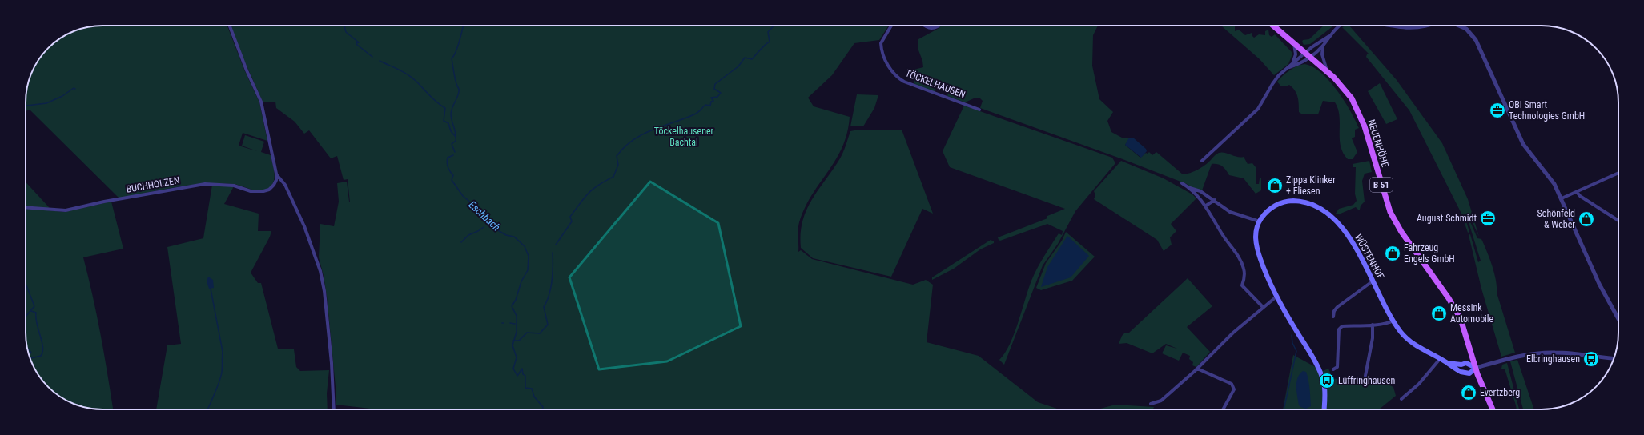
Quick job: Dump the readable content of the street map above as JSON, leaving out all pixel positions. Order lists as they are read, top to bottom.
{
  "streets": {
    "main road": ["NEUENHÖHE", "B 51", "WÜSTENHOF"],
    "street": ["TÖCKELHAUSEN", "BUCHHOLZEN"]
  },
  "crossings": [
    ["NEUENHÖHE", "WÜSTENHOF"]
  ],
  "water": ["Eschbach"],
  "parks": ["Töckelhausener Bachtal"],
  "places": {
    "office": ["OBI Smart Technologies GmbH", "August Schmidt"],
    "shop": [
      "Zippa Klinker + Fliesen",
      "Schönfeld & Weber",
      "Fahrzeug Engels GmbH",
      "Messink Automobile",
      "Evertzberg"
    ],
    "bus stop": ["Elbringhausen", "Lüffringhausen"]
  }
}
